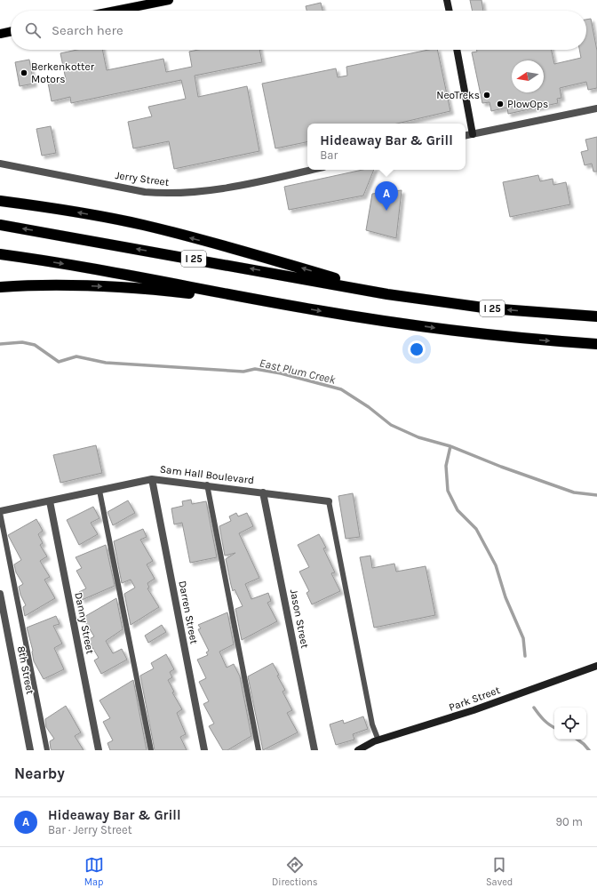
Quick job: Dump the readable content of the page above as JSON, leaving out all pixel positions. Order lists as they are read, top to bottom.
{
  "streets": {
    "highway": ["I 25"],
    "street": [
      "Jerry Street",
      "Sam Hall Boulevard",
      "Darren Street",
      "Jason Street",
      "Danny Street",
      "8th Street",
      "Park Street"
    ]
  },
  "crossings": [
    ["Sam Hall Boulevard", "Darren Street"],
    ["Sam Hall Boulevard", "Jason Street"],
    ["Sam Hall Boulevard", "Danny Street"]
  ],
  "water": ["East Plum Creek"],
  "places": ["Berkenkotter Motors", "NeoTreks", "PlowOps"],
  "north": "left",
  "page": {
    "search": "Search here",
    "popup": ["Hideaway Bar & Grill", "Bar"],
    "pins": "A",
    "heading": "Nearby",
    "list": [
      {
        "mark": "A",
        "name": "Hideaway Bar & Grill",
        "note": "Bar · Jerry Street",
        "value": "90 m"
      }
    ],
    "nav": ["Map", "Directions", "Saved"]
  }
}
